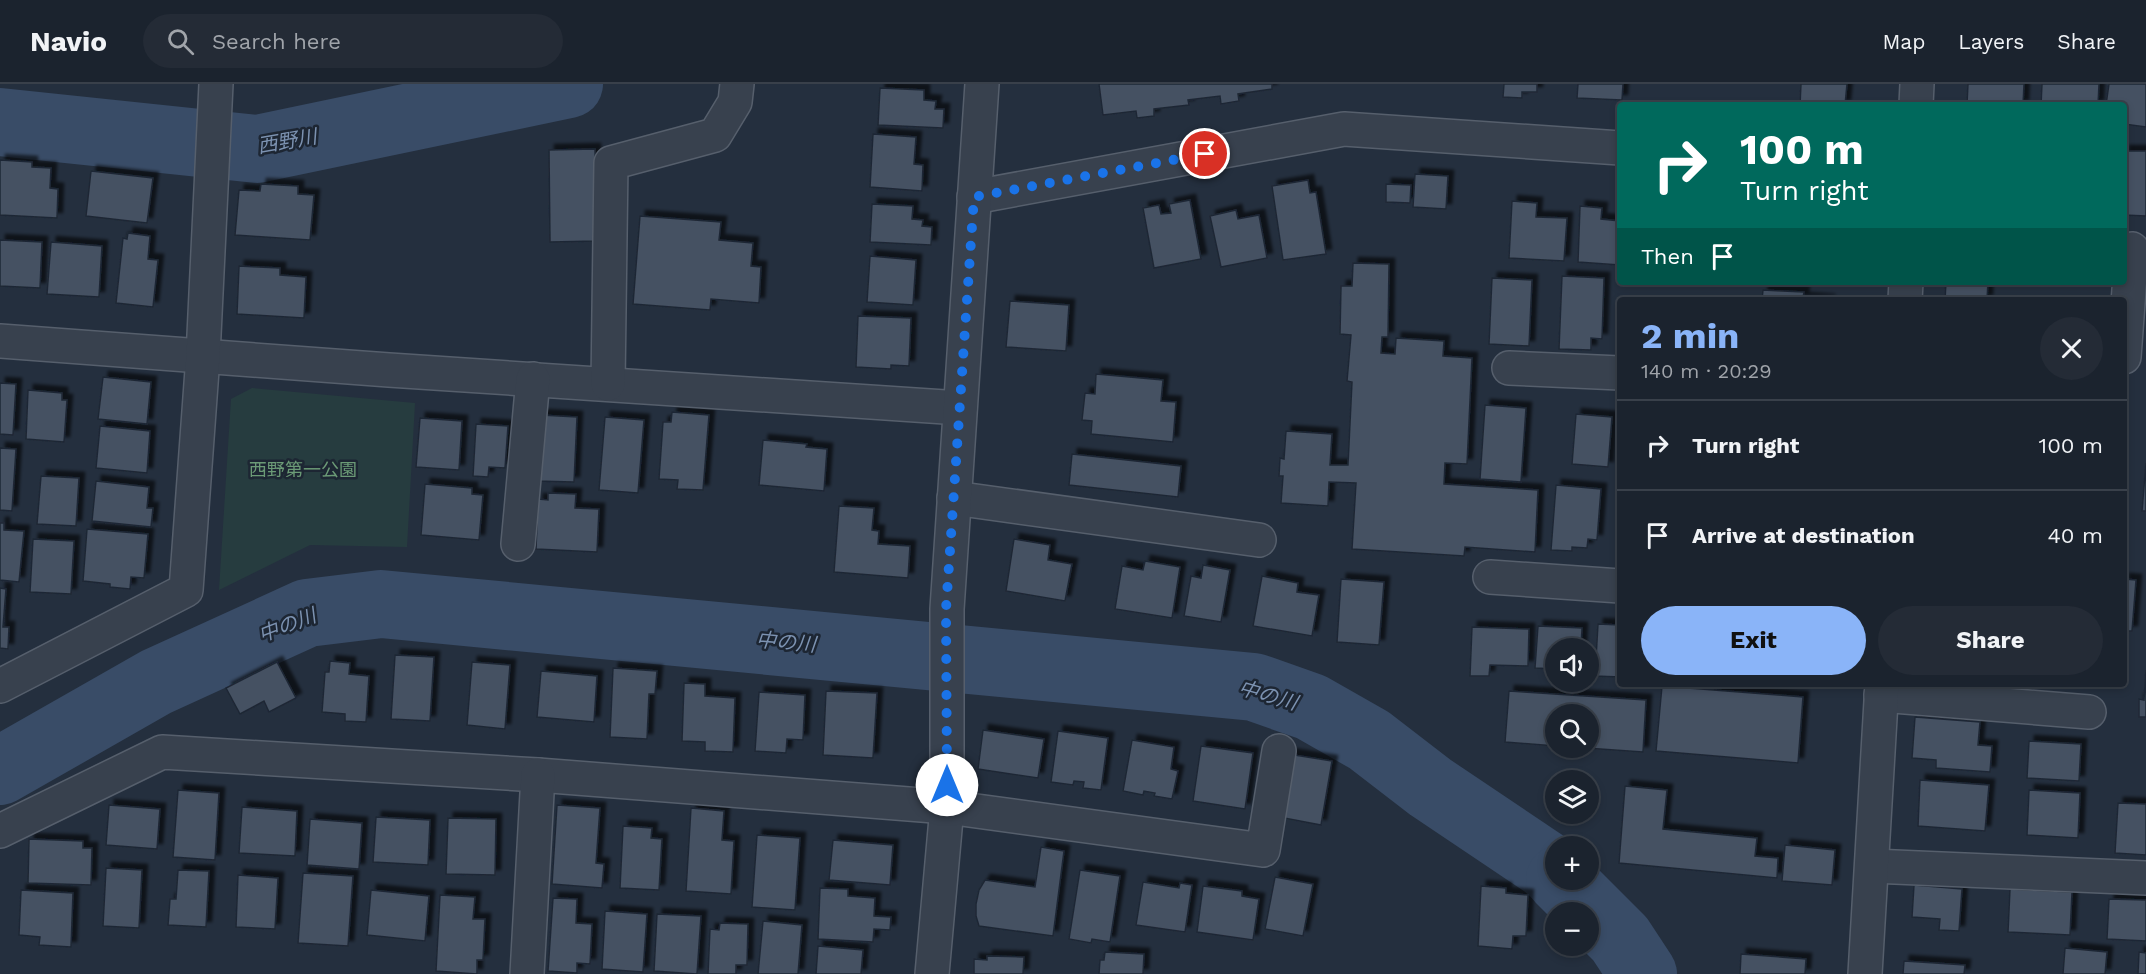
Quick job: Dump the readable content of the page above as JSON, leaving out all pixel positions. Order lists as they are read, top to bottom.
{
  "water": ["西野川", "中の川"],
  "parks": ["西野第一公園"],
  "page": {
    "header": "Navio",
    "search": "Search here",
    "nav": ["Map", "Layers", "Share"],
    "turn": ["100 m", "Turn right"],
    "then": "Then",
    "heading": ["2 min", "140 m · 20:29"],
    "list": [
      {
        "name": "Turn right",
        "value": "100 m"
      },
      {
        "name": "Arrive at destination",
        "value": "40 m"
      }
    ],
    "buttons": ["Exit", "Share"],
    "map_buttons": ["+", "−"]
  }
}
